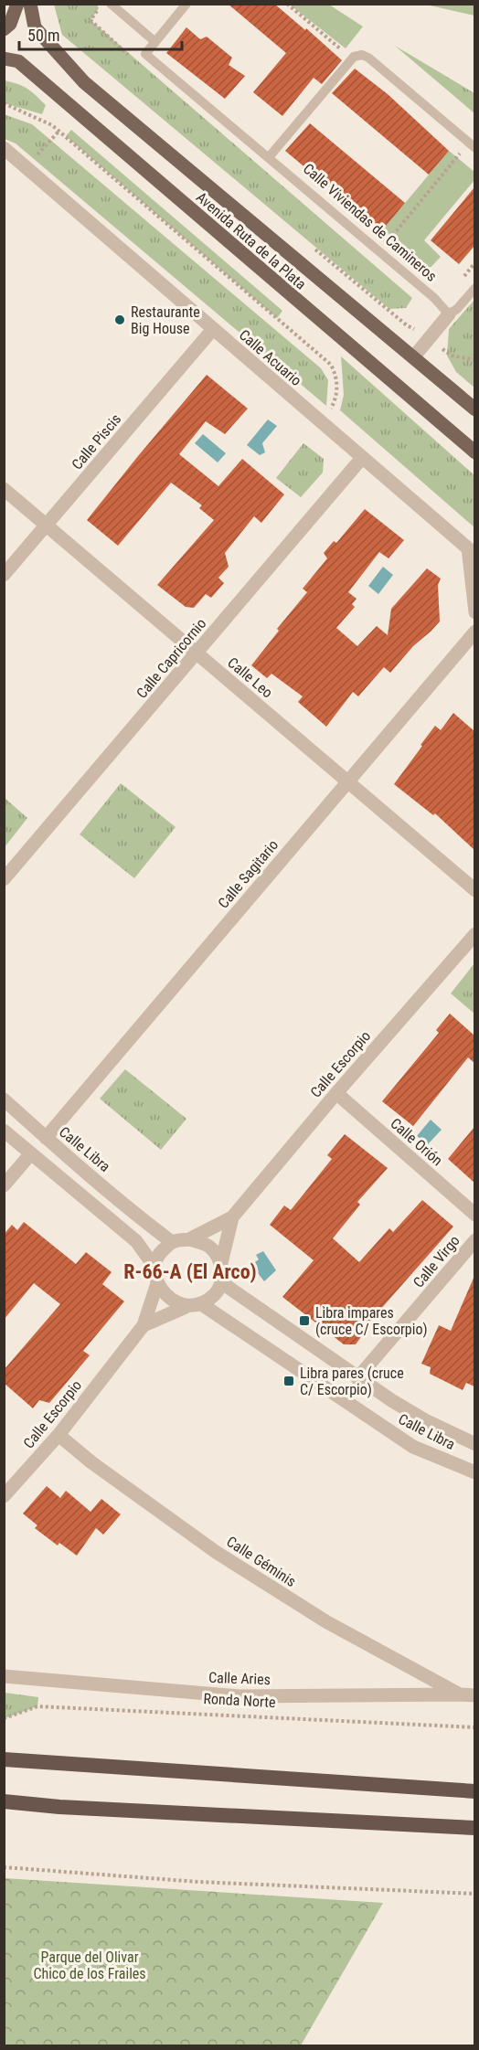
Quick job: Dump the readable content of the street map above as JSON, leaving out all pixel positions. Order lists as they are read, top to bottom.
{
  "streets": {
    "main road": ["Avenida Ruta de la Plata"],
    "street": [
      "Calle Acuario",
      "Calle Piscis",
      "Calle Capricornio",
      "Calle Leo",
      "Calle Sagitario",
      "Calle Escorpio",
      "Calle Orión",
      "Calle Libra",
      "Calle Virgo",
      "Calle Géminis",
      "Calle Aries"
    ],
    "lane": ["Calle Viviendas de Camineros"],
    "path": ["Ronda Norte"]
  },
  "crossings": [
    ["Calle Acuario", "Calle Piscis"],
    ["Calle Acuario", "Calle Capricornio"],
    ["Calle Piscis", "Calle Leo"],
    ["Calle Capricornio", "Calle Leo"],
    ["Calle Leo", "Calle Sagitario"],
    ["Calle Sagitario", "Calle Libra"],
    ["Calle Escorpio", "Calle Orión"],
    ["Calle Escorpio", "Calle Libra"],
    ["Calle Escorpio", "Calle Géminis"],
    ["Calle Libra", "Calle Virgo"],
    ["Calle Géminis", "Calle Aries"]
  ],
  "districts": ["R-66-A (El Arco)"],
  "parks": ["Parque del Olivar Chico de los Frailes"],
  "places": {
    "other": ["Restaurante Big House"],
    "transit": ["Libra impares (cruce C/ Escorpio)", "Libra pares (cruce C/ Escorpio)"]
  },
  "scale_bar": "50 m"
}
